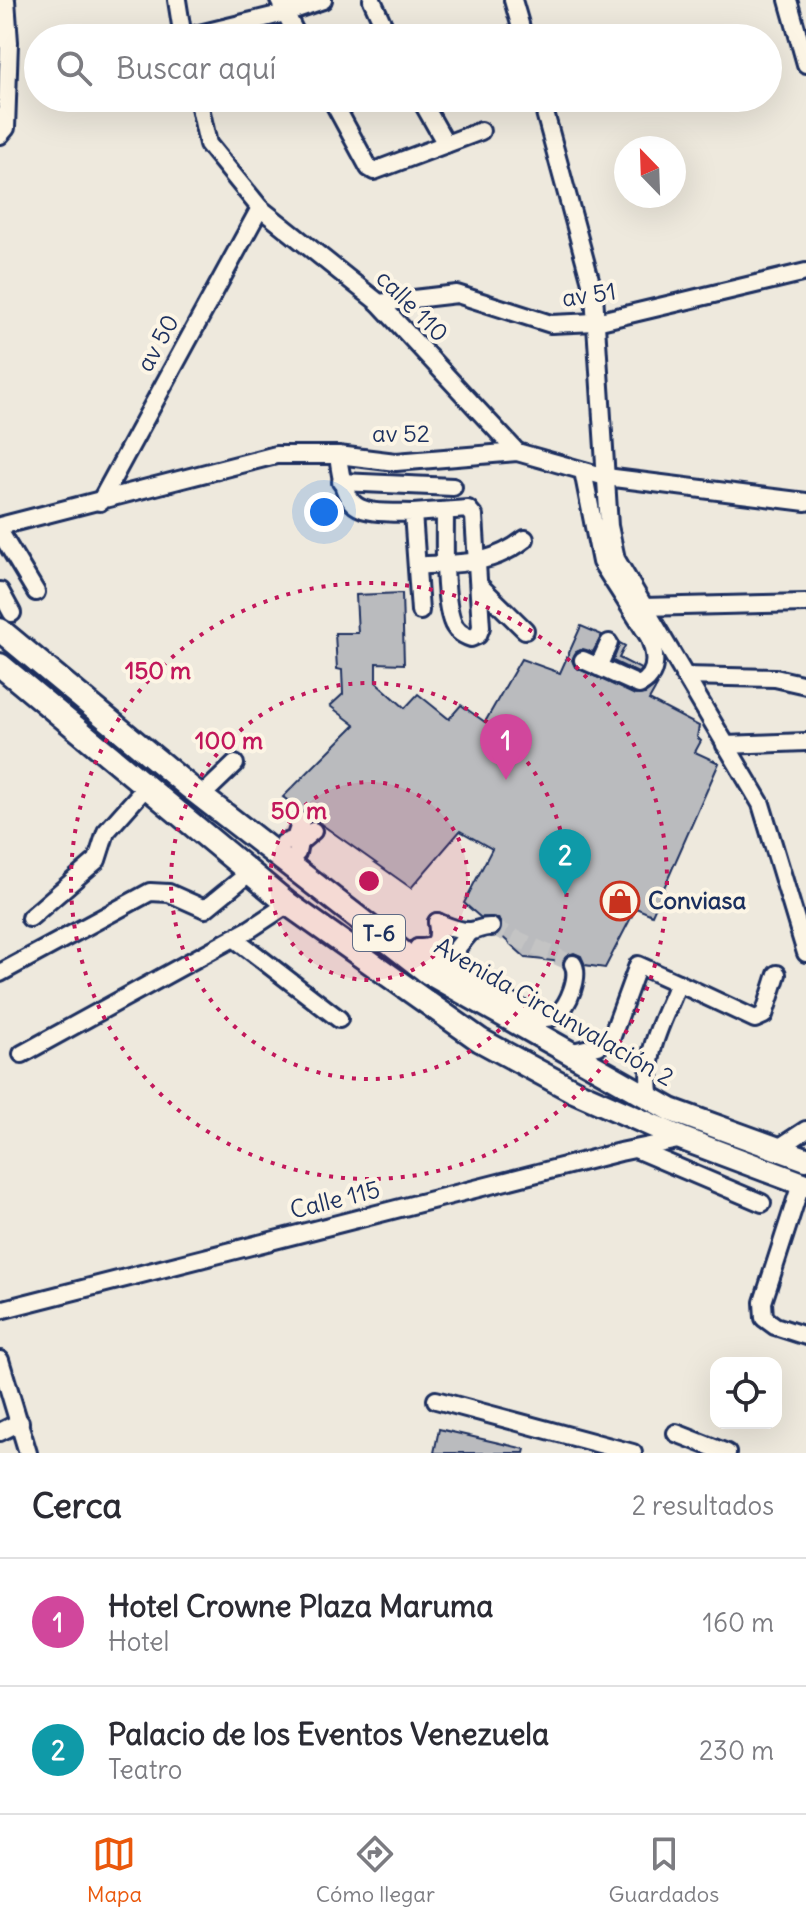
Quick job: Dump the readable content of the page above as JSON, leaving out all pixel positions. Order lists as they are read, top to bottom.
{
  "streets": {
    "highway": ["T-6", "Avenida Circunvalación 2"],
    "street": [
      "av 51",
      "calle 110",
      "av 50",
      "av 52",
      "Calle 115"
    ]
  },
  "crossings": [
    ["av 51", "calle 110"],
    ["calle 110", "av 50"],
    ["calle 110", "av 52"],
    ["av 50", "av 52"],
    ["Avenida Circunvalación 2", "Calle 115"]
  ],
  "places": {
    "shop": ["Conviasa"]
  },
  "north": "top left",
  "page": {
    "search": "Buscar aquí",
    "pins": ["1", "2"],
    "heading": ["Cerca", "2 resultados"],
    "list": [
      {
        "mark": "1",
        "name": "Hotel Crowne Plaza Maruma",
        "note": "Hotel",
        "value": "160 m"
      },
      {
        "mark": "2",
        "name": "Palacio de los Eventos Venezuela",
        "note": "Teatro",
        "value": "230 m"
      }
    ],
    "nav": ["Mapa", "Cómo llegar", "Guardados"]
  },
  "rings": ["150 m", "100 m", "50 m"]
}
